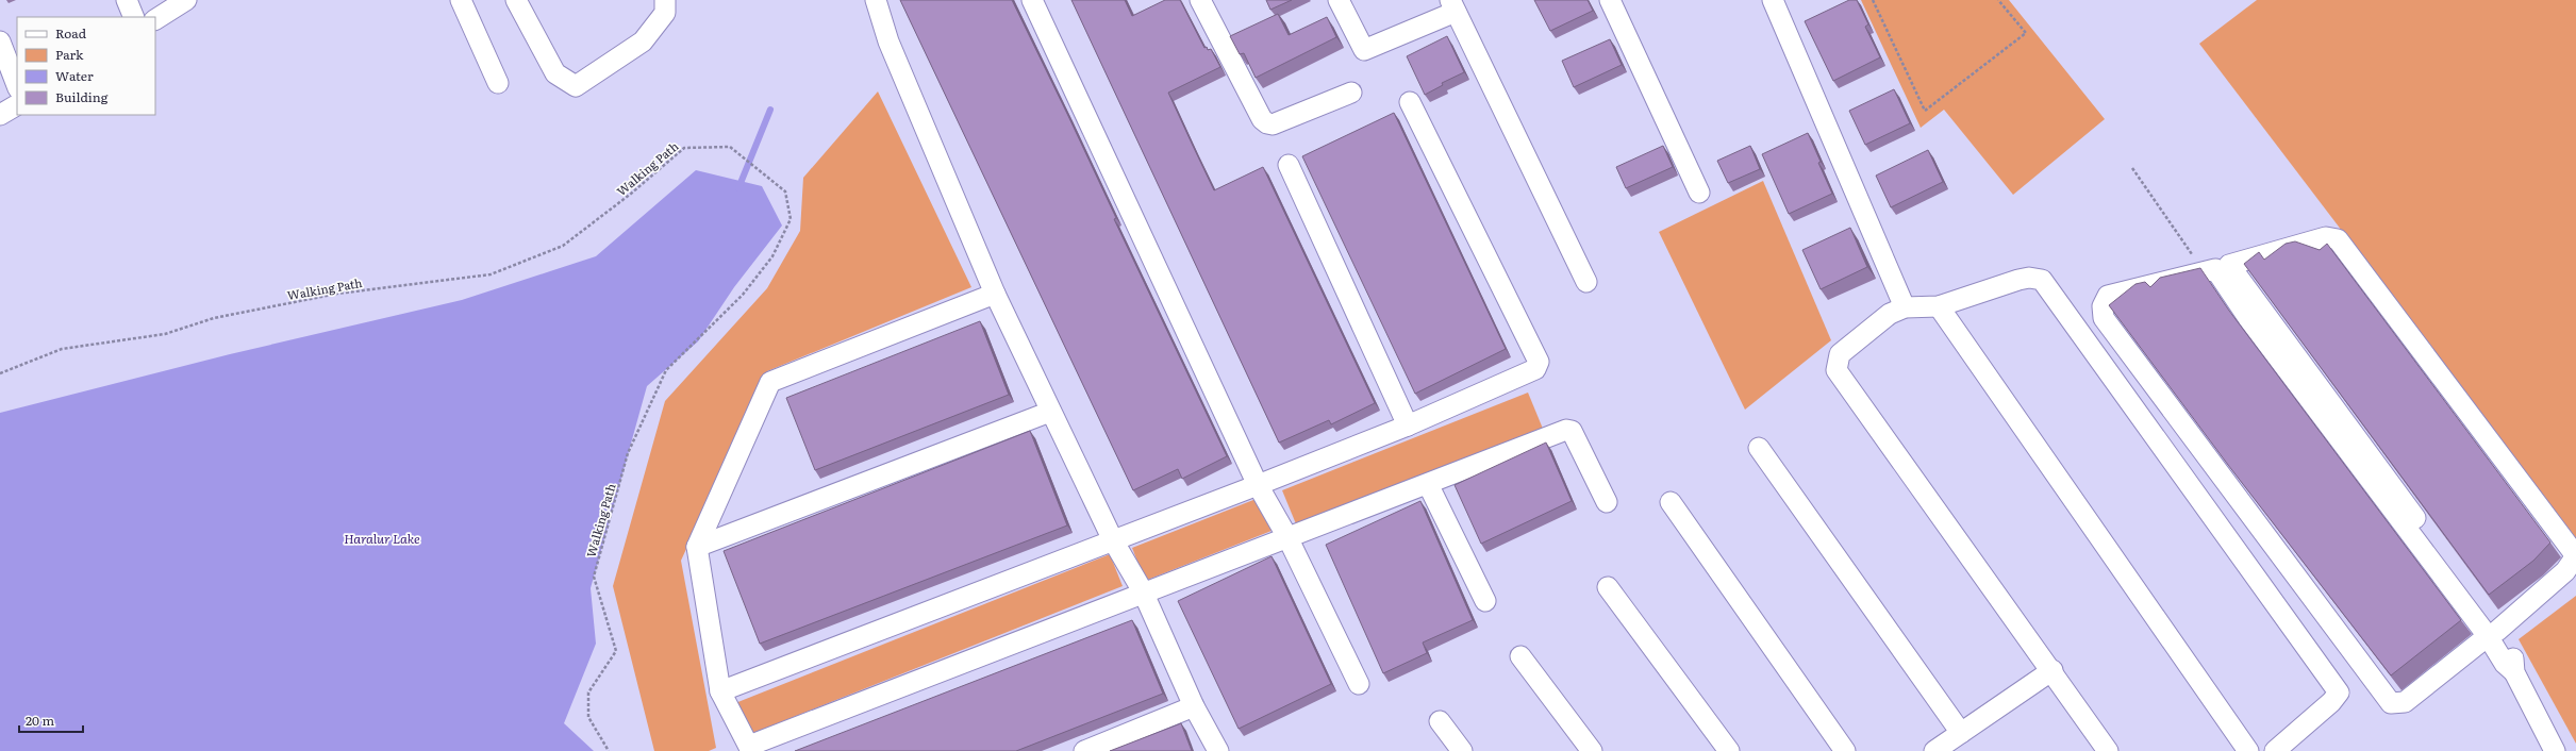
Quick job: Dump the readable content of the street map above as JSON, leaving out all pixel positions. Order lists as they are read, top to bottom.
{
  "streets": {
    "path": ["Walking Path"]
  },
  "water": ["Haralur Lake"],
  "legend": [
    "Road",
    "Park",
    "Water",
    "Building"
  ],
  "scale_bar": "20 m"
}
